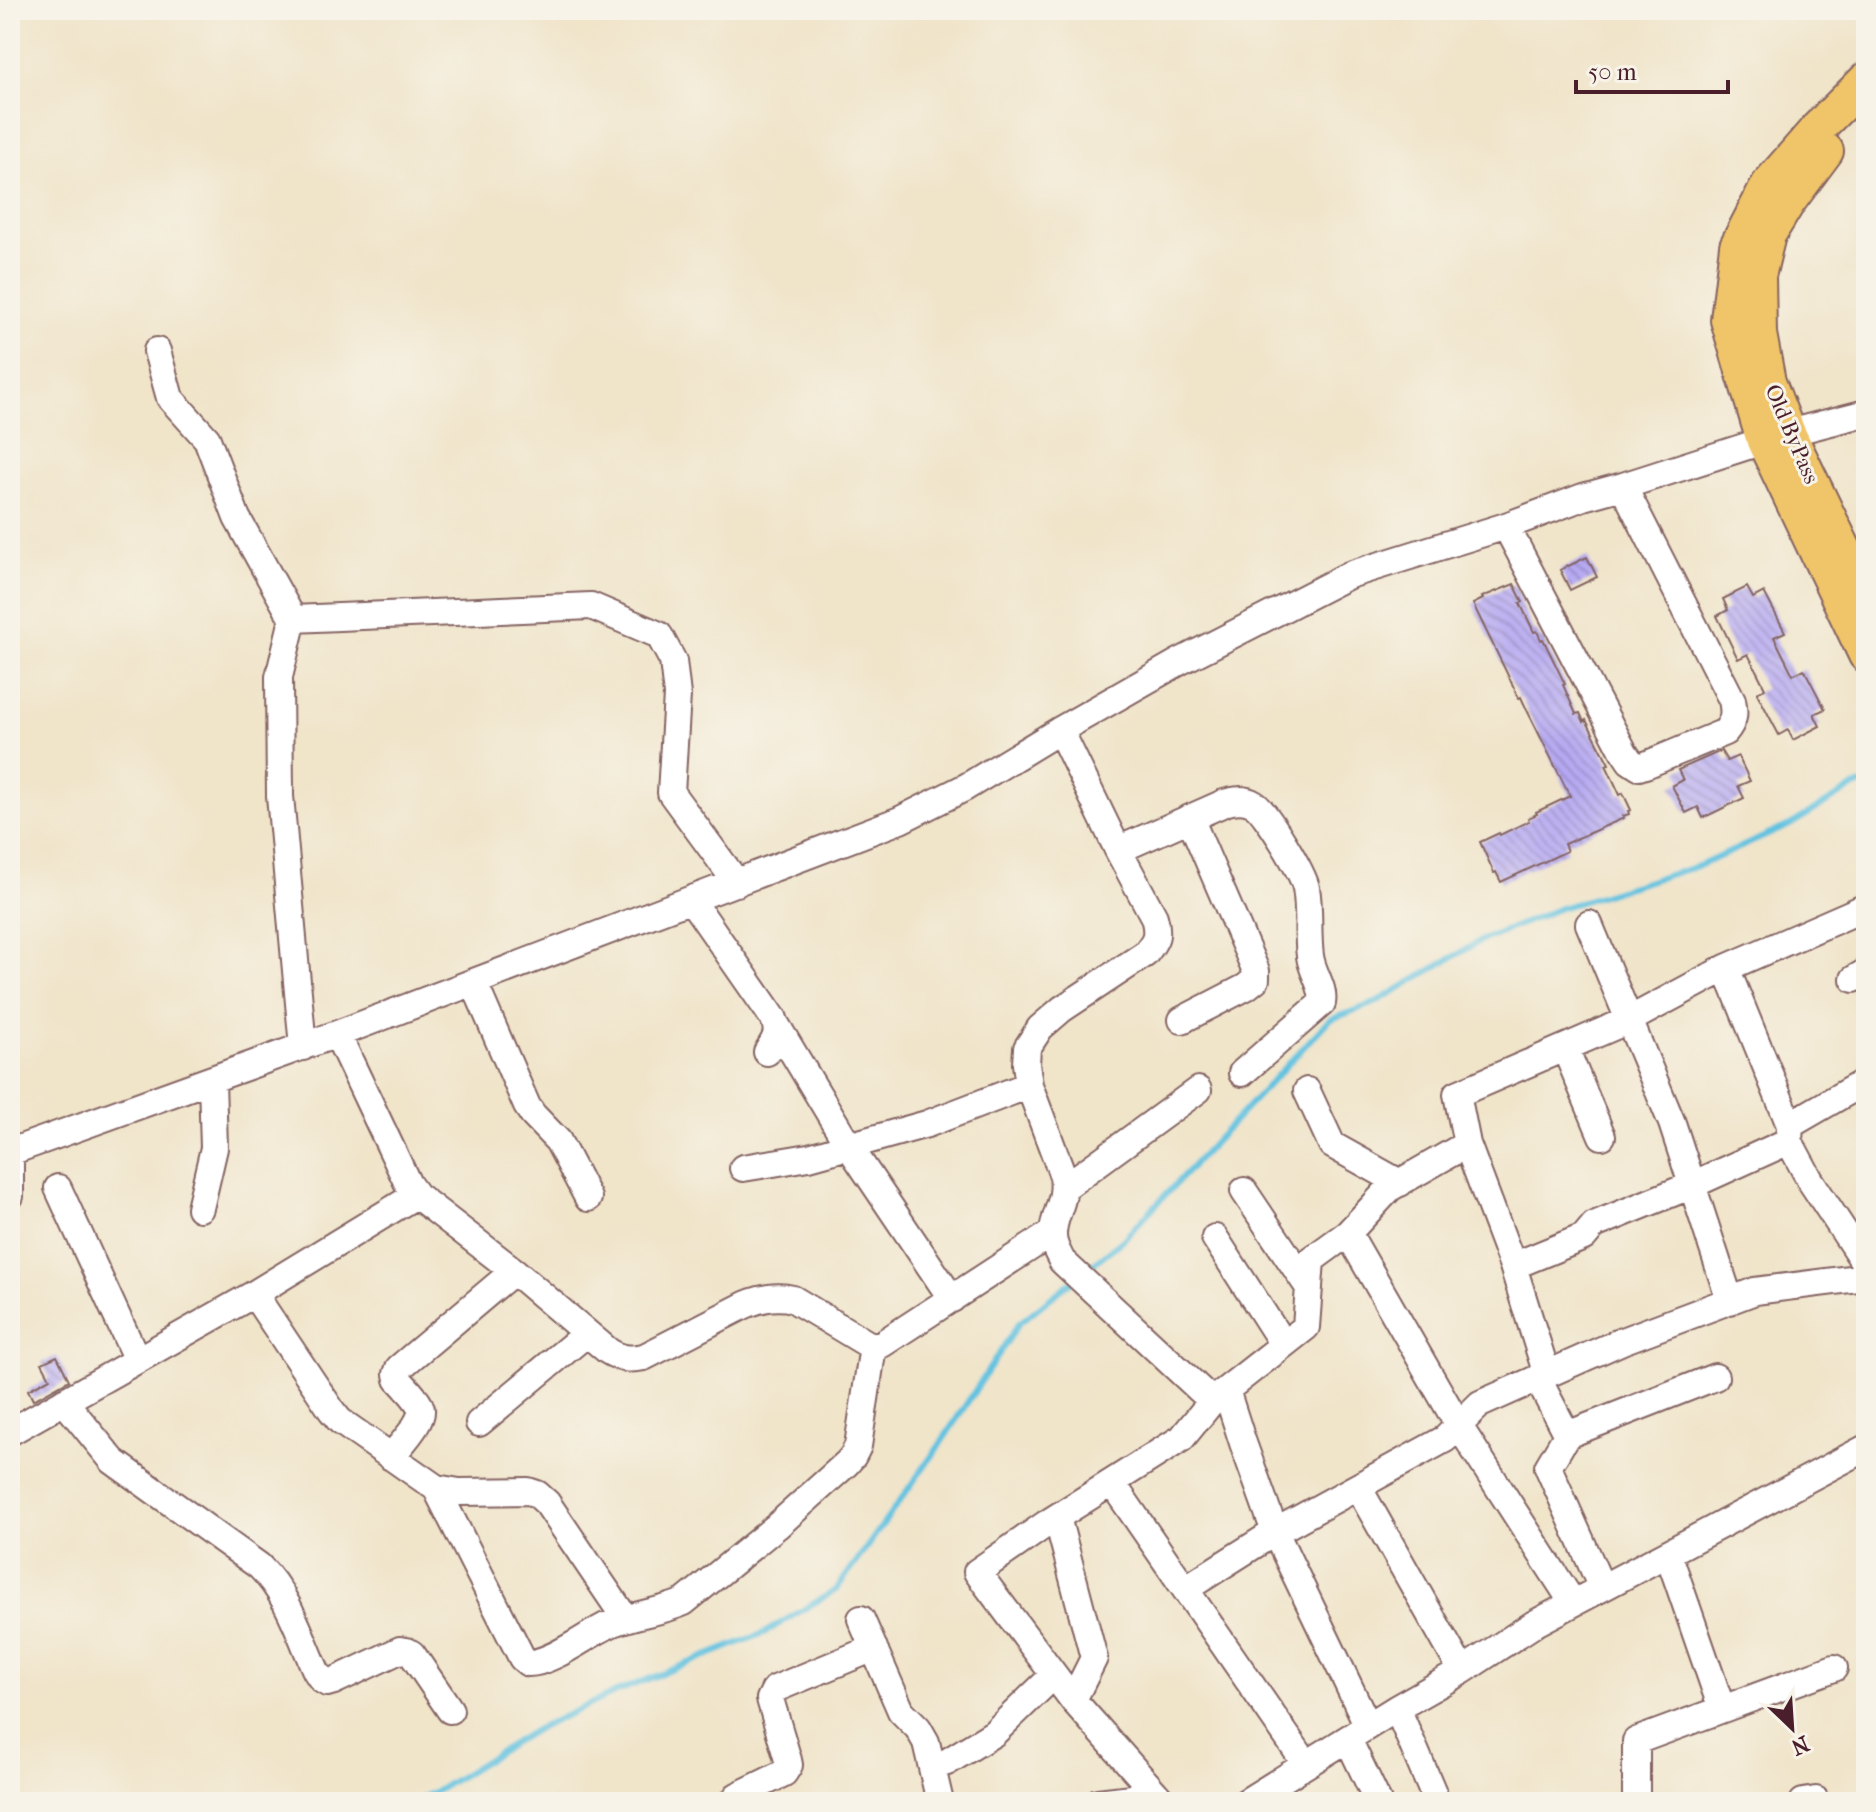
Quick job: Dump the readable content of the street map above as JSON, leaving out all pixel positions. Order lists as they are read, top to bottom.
{
  "streets": {
    "main road": ["Old ByPass"]
  },
  "scale_bar": "50 m",
  "north": "bottom right"
}
